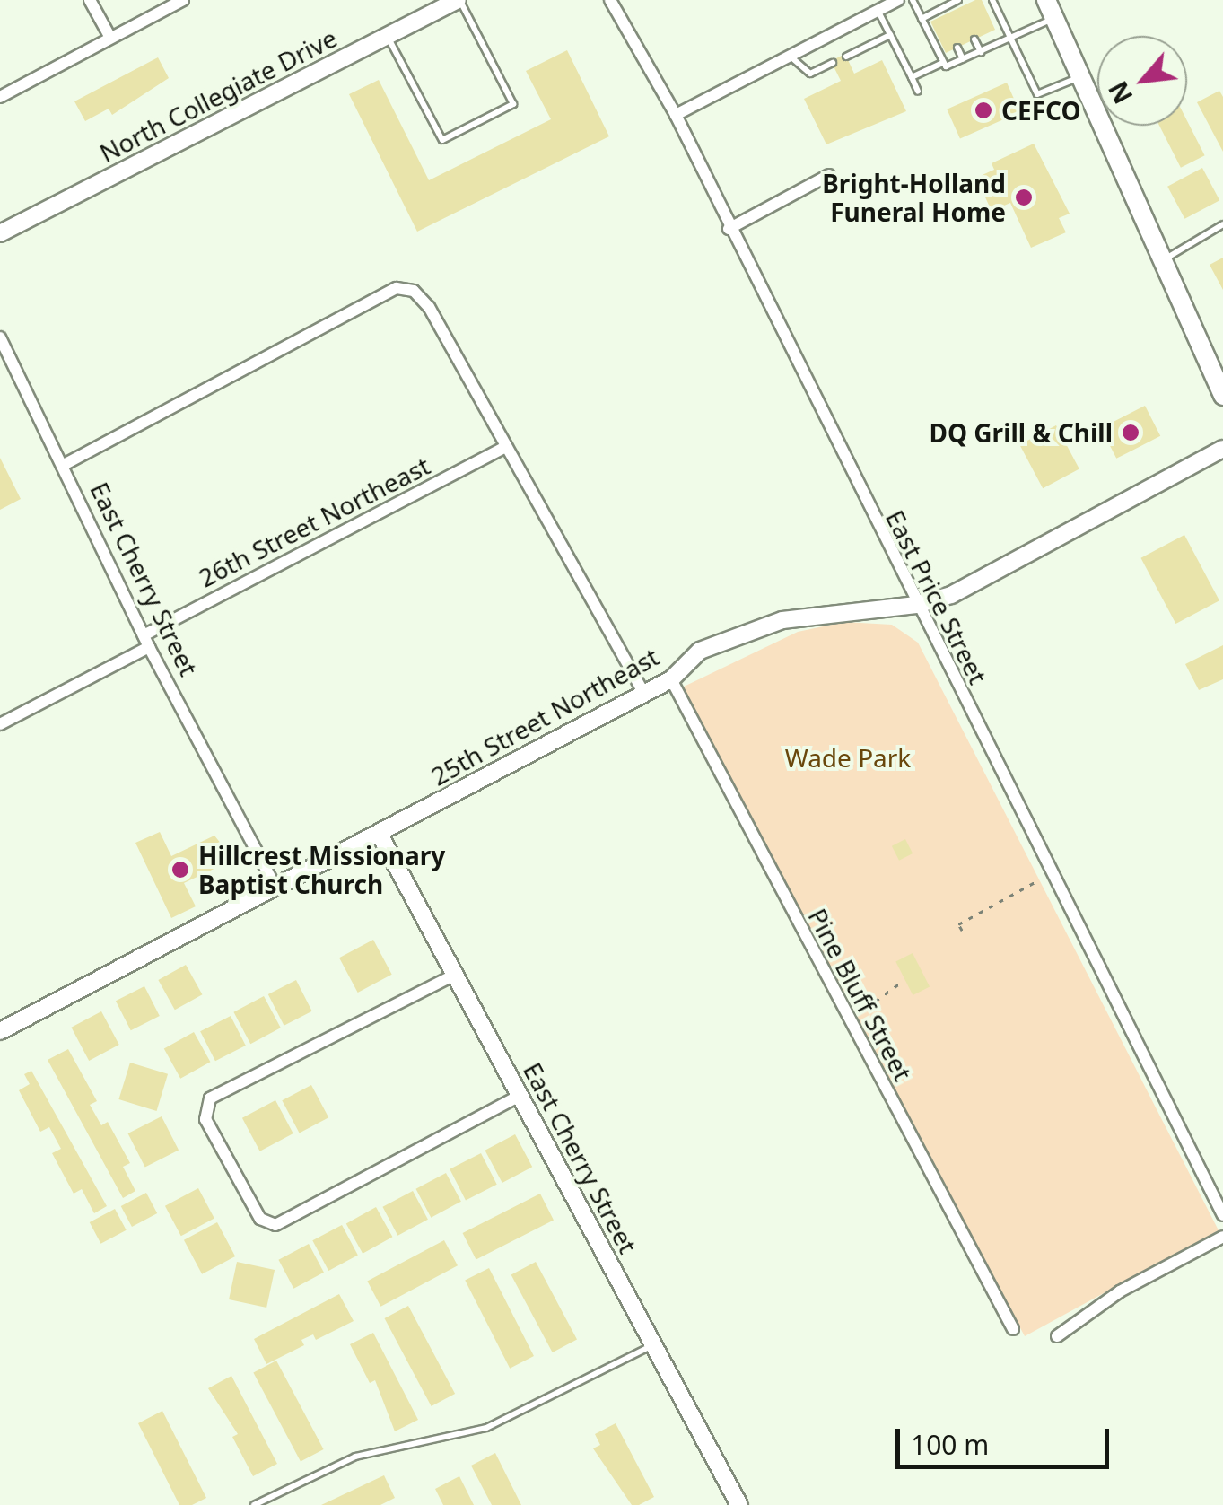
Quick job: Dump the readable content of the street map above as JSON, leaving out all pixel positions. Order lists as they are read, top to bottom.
{
  "streets": {
    "street": [
      "North Collegiate Drive",
      "26th Street Northeast",
      "East Cherry Street",
      "East Price Street",
      "25th Street Northeast",
      "Pine Bluff Street"
    ]
  },
  "crossings": [
    ["26th Street Northeast", "East Cherry Street"],
    ["East Cherry Street", "25th Street Northeast"],
    ["East Price Street", "25th Street Northeast"],
    ["25th Street Northeast", "Pine Bluff Street"]
  ],
  "parks": ["Wade Park"],
  "places": [
    "CEFCO",
    "Bright-Holland Funeral Home",
    "DQ Grill & Chill",
    "Hillcrest Missionary Baptist Church"
  ],
  "scale_bar": "100 m",
  "north": "bottom left"
}
